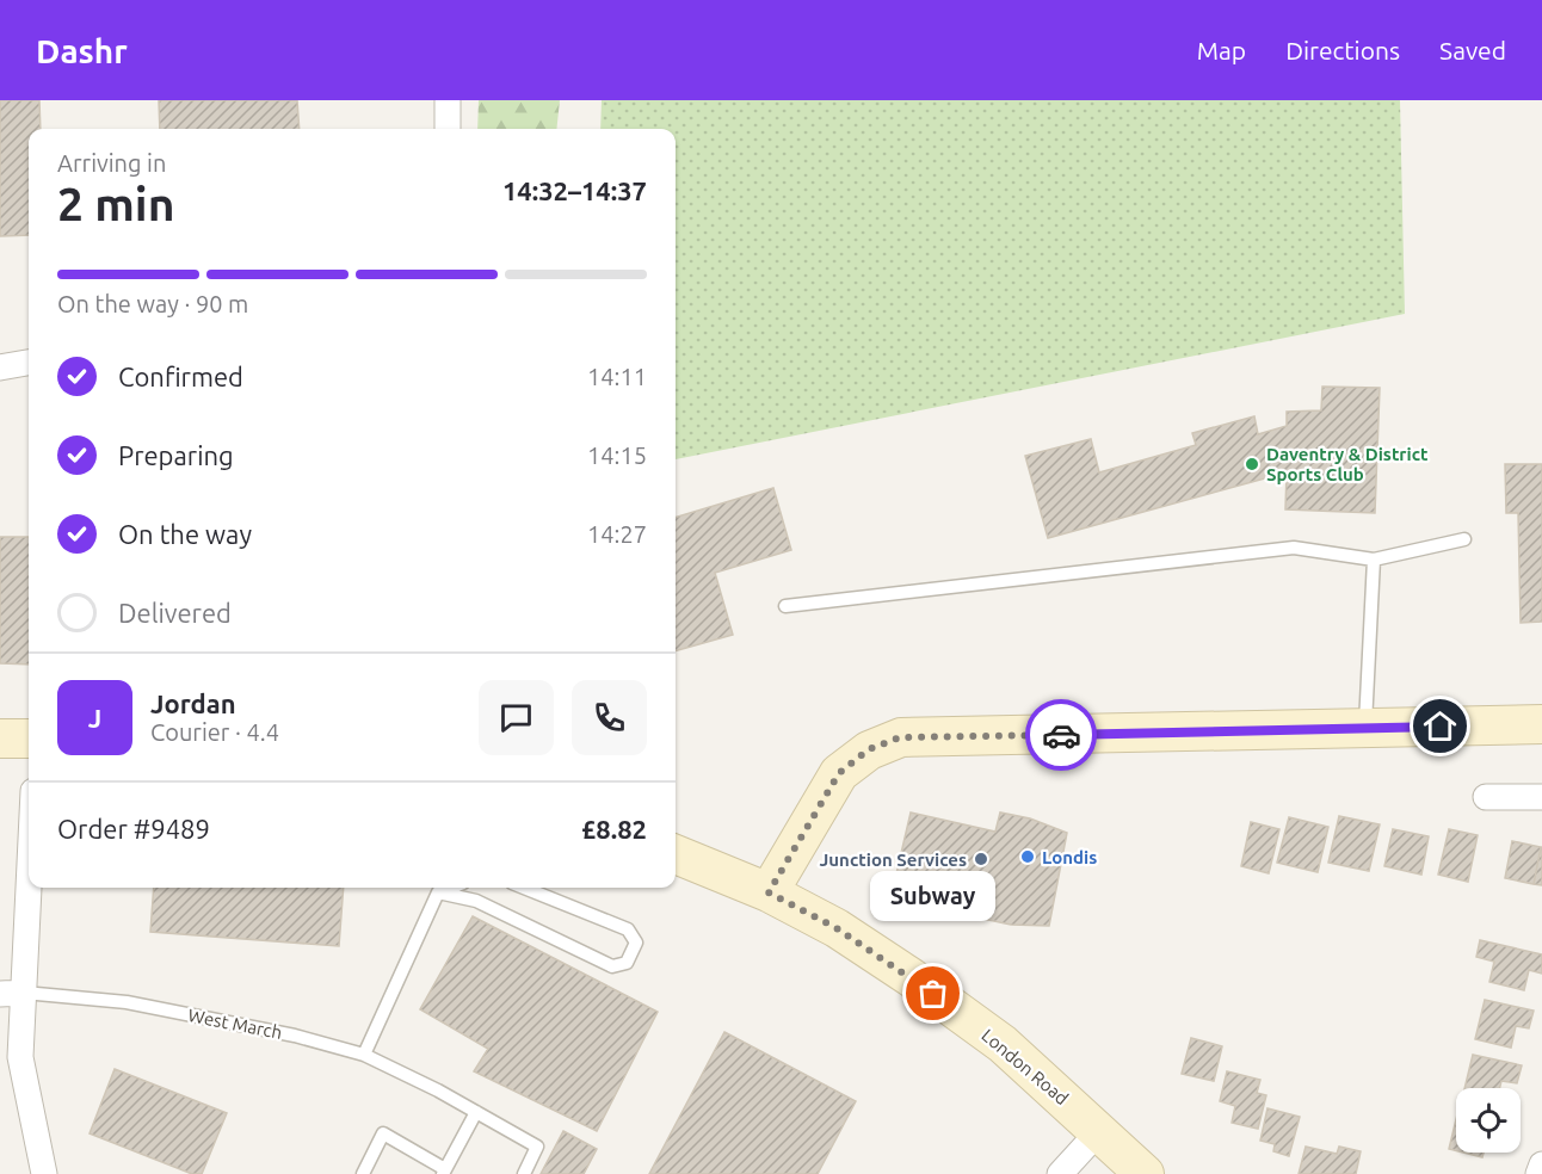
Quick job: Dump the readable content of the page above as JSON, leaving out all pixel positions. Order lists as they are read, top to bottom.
{
  "streets": {
    "street": ["London Road"],
    "lane": ["West March"]
  },
  "places": [
    "Daventry & District Sports Club",
    "Londis",
    "Junction Services",
    "Subway"
  ],
  "page": {
    "header": "Dashr",
    "nav": ["Map", "Directions", "Saved"],
    "heading": ["2 min", "Arriving in", "14:32–14:37"],
    "panel": [
      "Jordan",
      "Courier · 4.4",
      "Order #9489",
      "£8.82"
    ],
    "bar": "On the way · 90 m",
    "list": [
      ["Confirmed", "14:11"],
      ["Preparing", "14:15"],
      ["On the way", "14:27"],
      "Delivered"
    ],
    "round": "J",
    "bubble": "Subway"
  }
}
